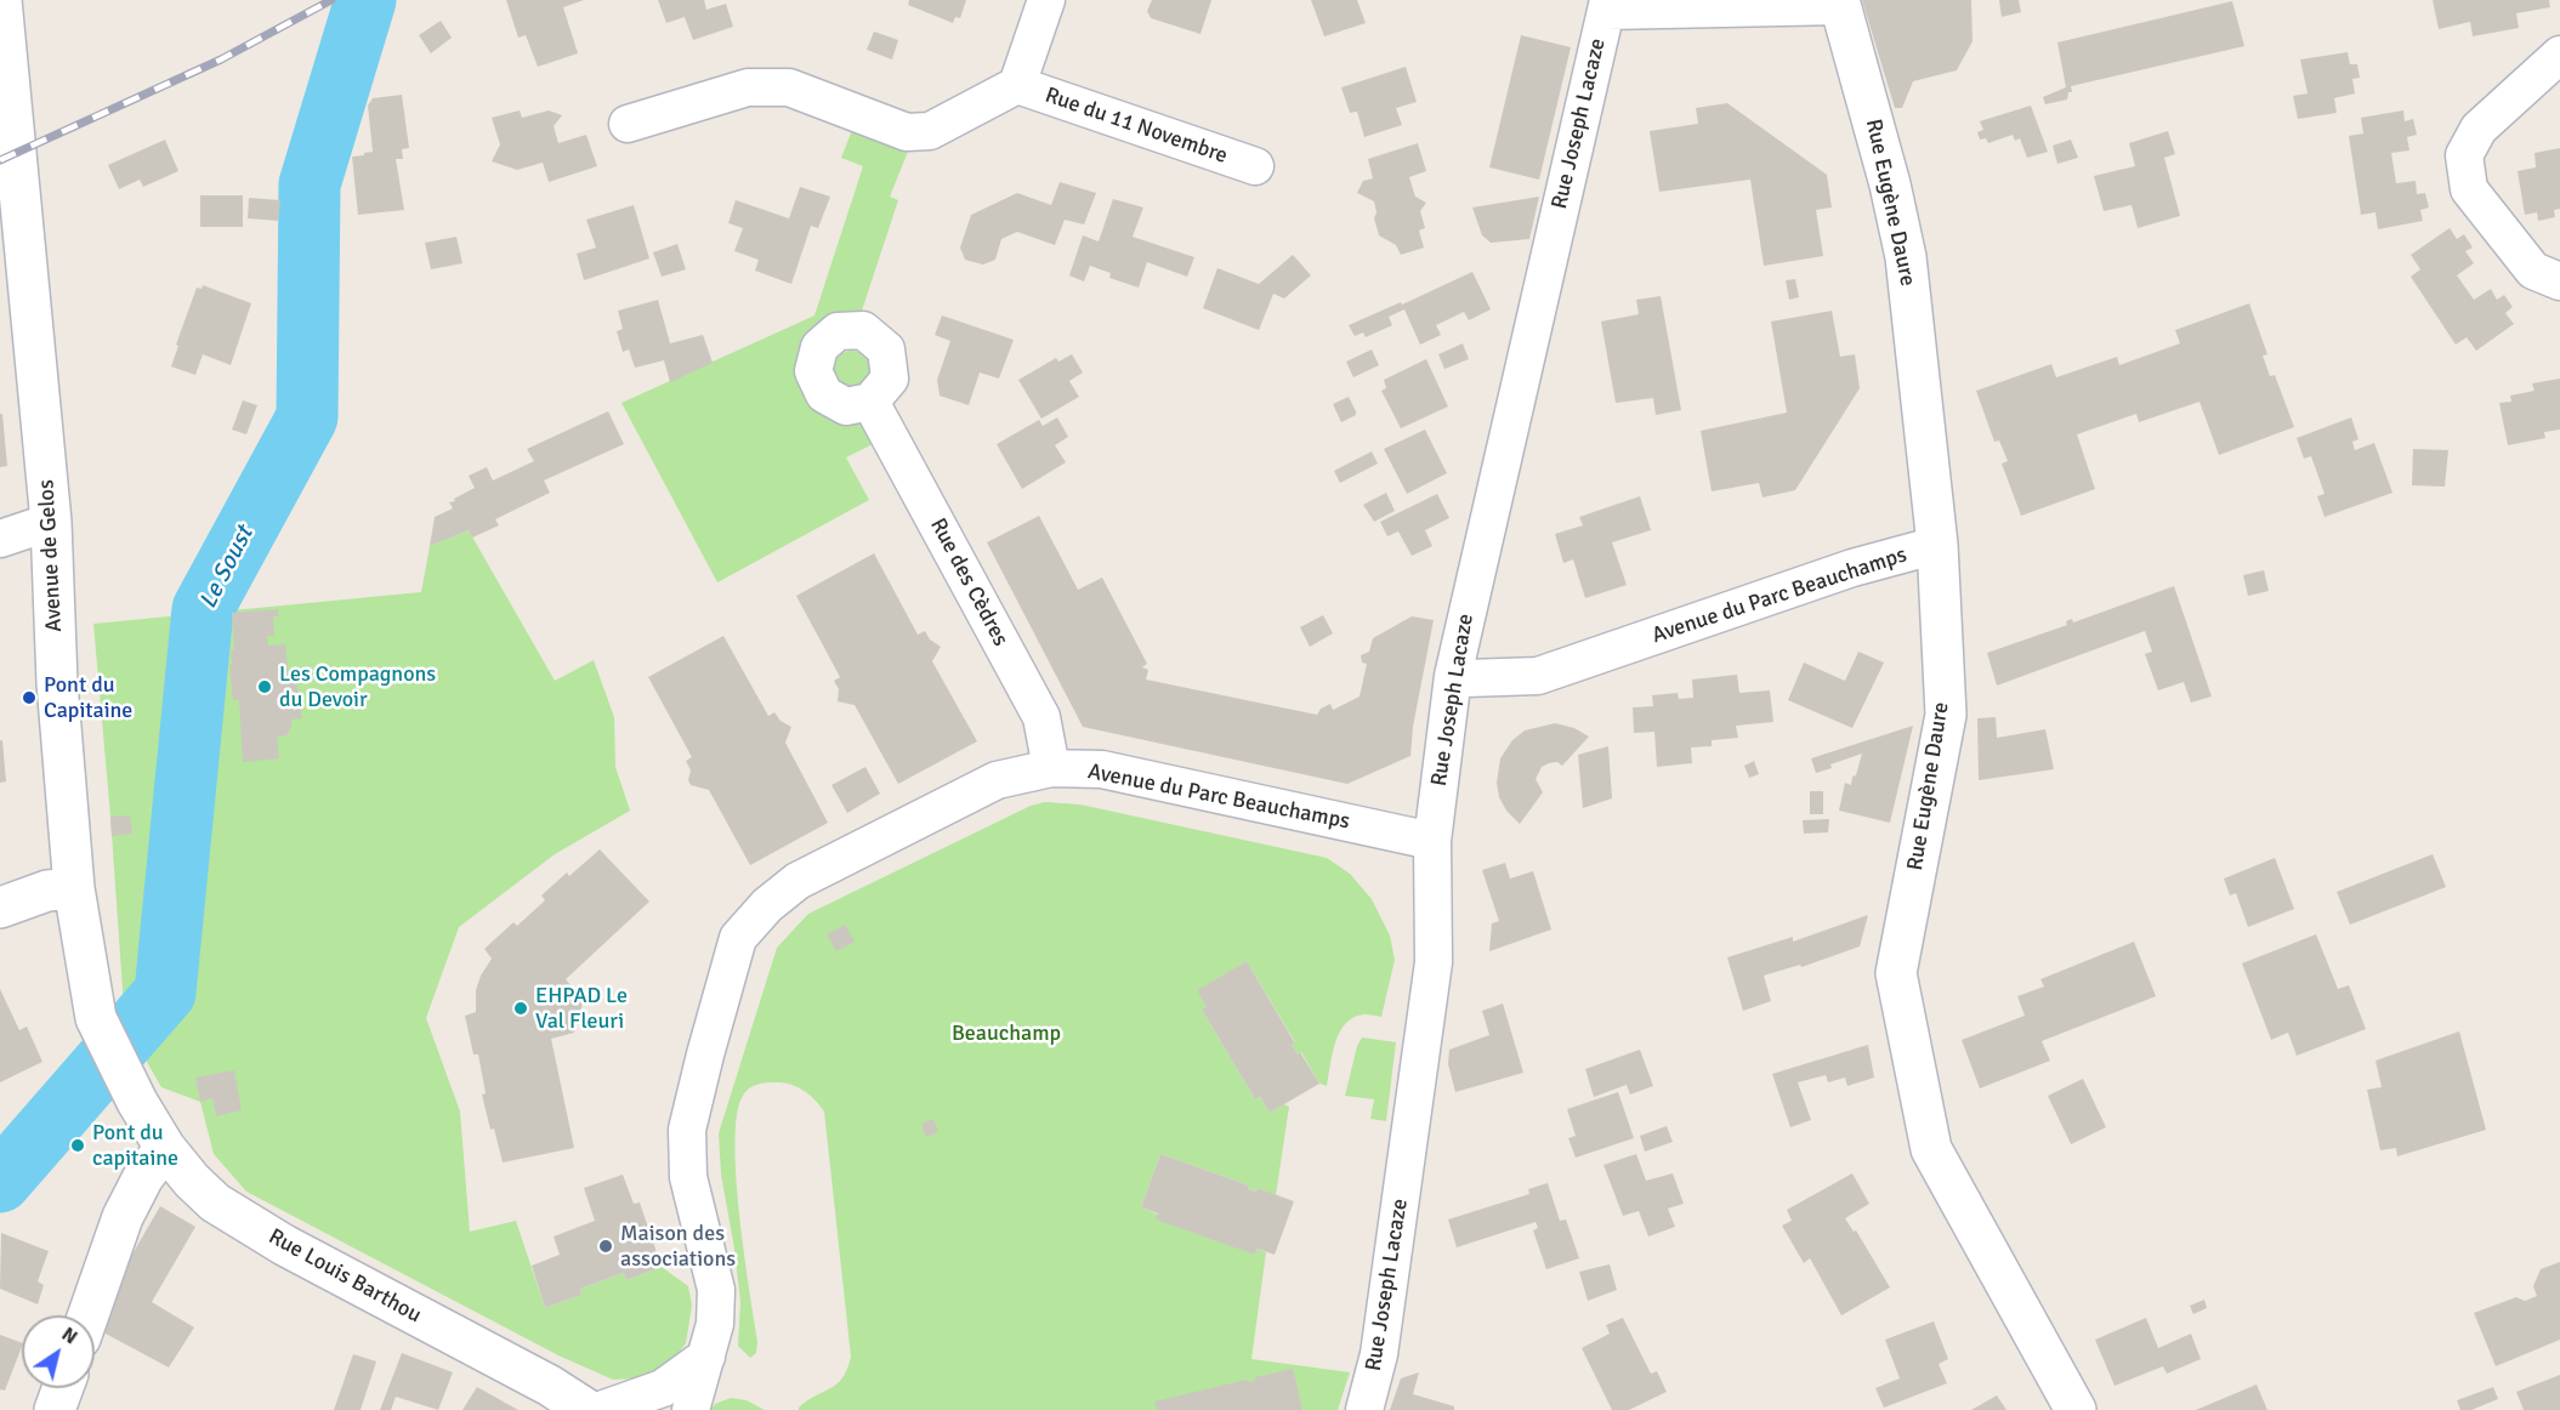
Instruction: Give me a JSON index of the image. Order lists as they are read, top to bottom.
{
  "streets": {
    "street": [
      "Rue Joseph Lacaze",
      "Rue du 11 Novembre",
      "Rue Eugène Daure",
      "Avenue de Gelos",
      "Rue des Cèdres",
      "Avenue du Parc Beauchamps",
      "Rue Louis Barthou"
    ]
  },
  "crossings": [
    ["Rue Joseph Lacaze", "Avenue du Parc Beauchamps"],
    ["Rue Eugène Daure", "Avenue du Parc Beauchamps"],
    ["Avenue de Gelos", "Rue Louis Barthou"],
    ["Rue des Cèdres", "Avenue du Parc Beauchamps"]
  ],
  "water": ["Le Soust"],
  "parks": ["Beauchamp"],
  "places": [
    "Les Compagnons du Devoir",
    "Pont du Capitaine",
    "EHPAD Le Val Fleuri",
    "Pont du capitaine",
    "Maison des associations"
  ],
  "north": "top right"
}
